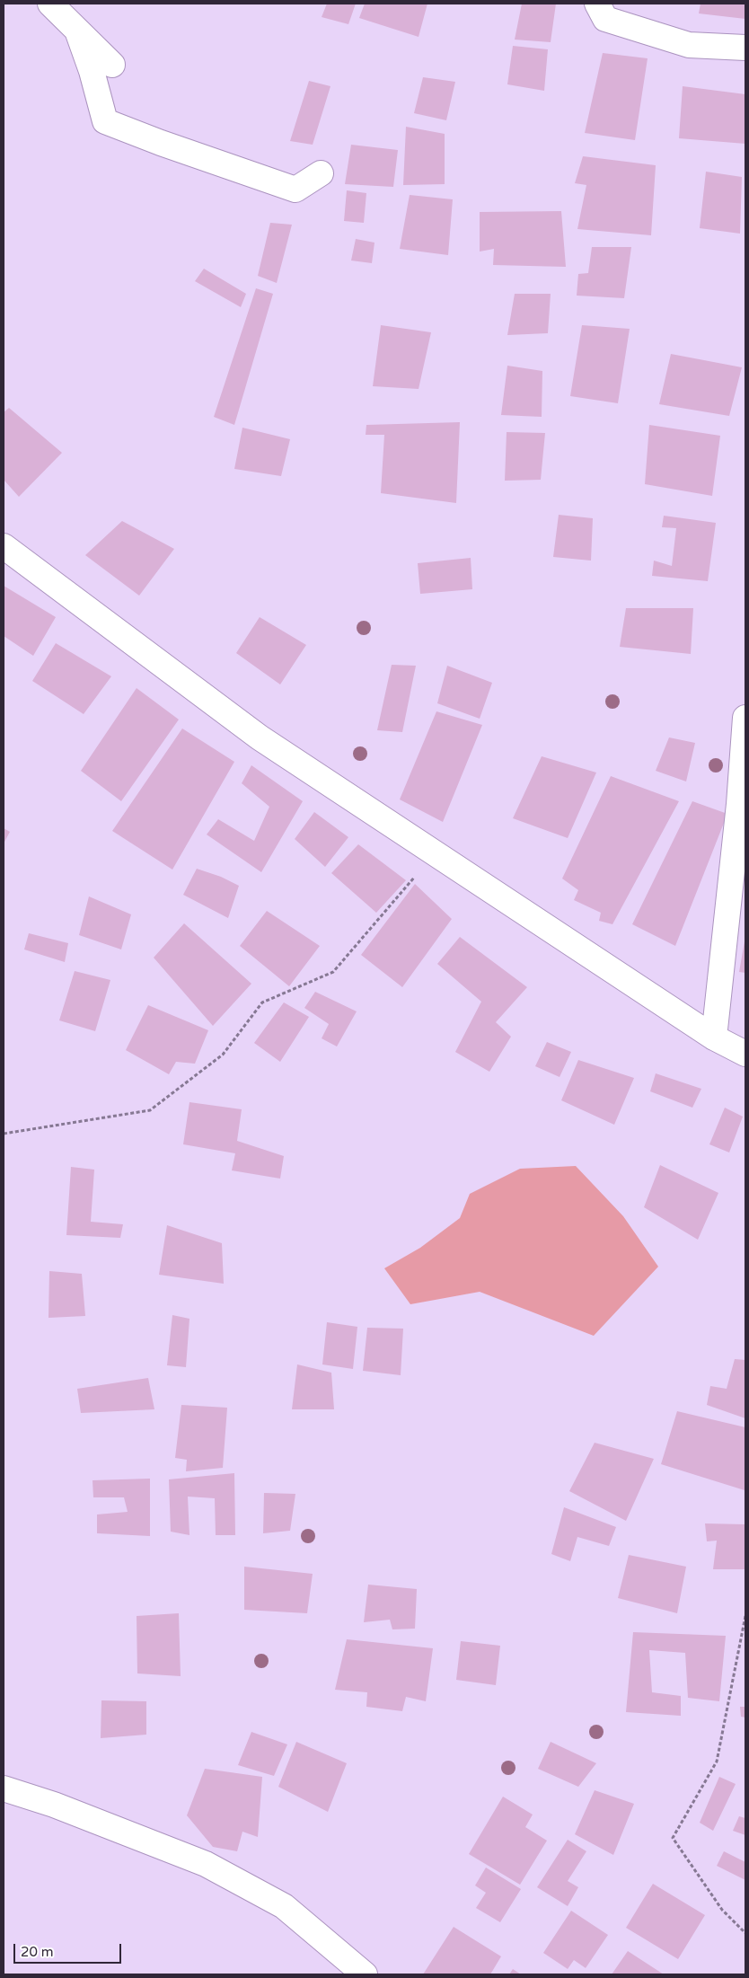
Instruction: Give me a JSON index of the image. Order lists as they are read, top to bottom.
{
  "scale_bar": "20 m"
}
